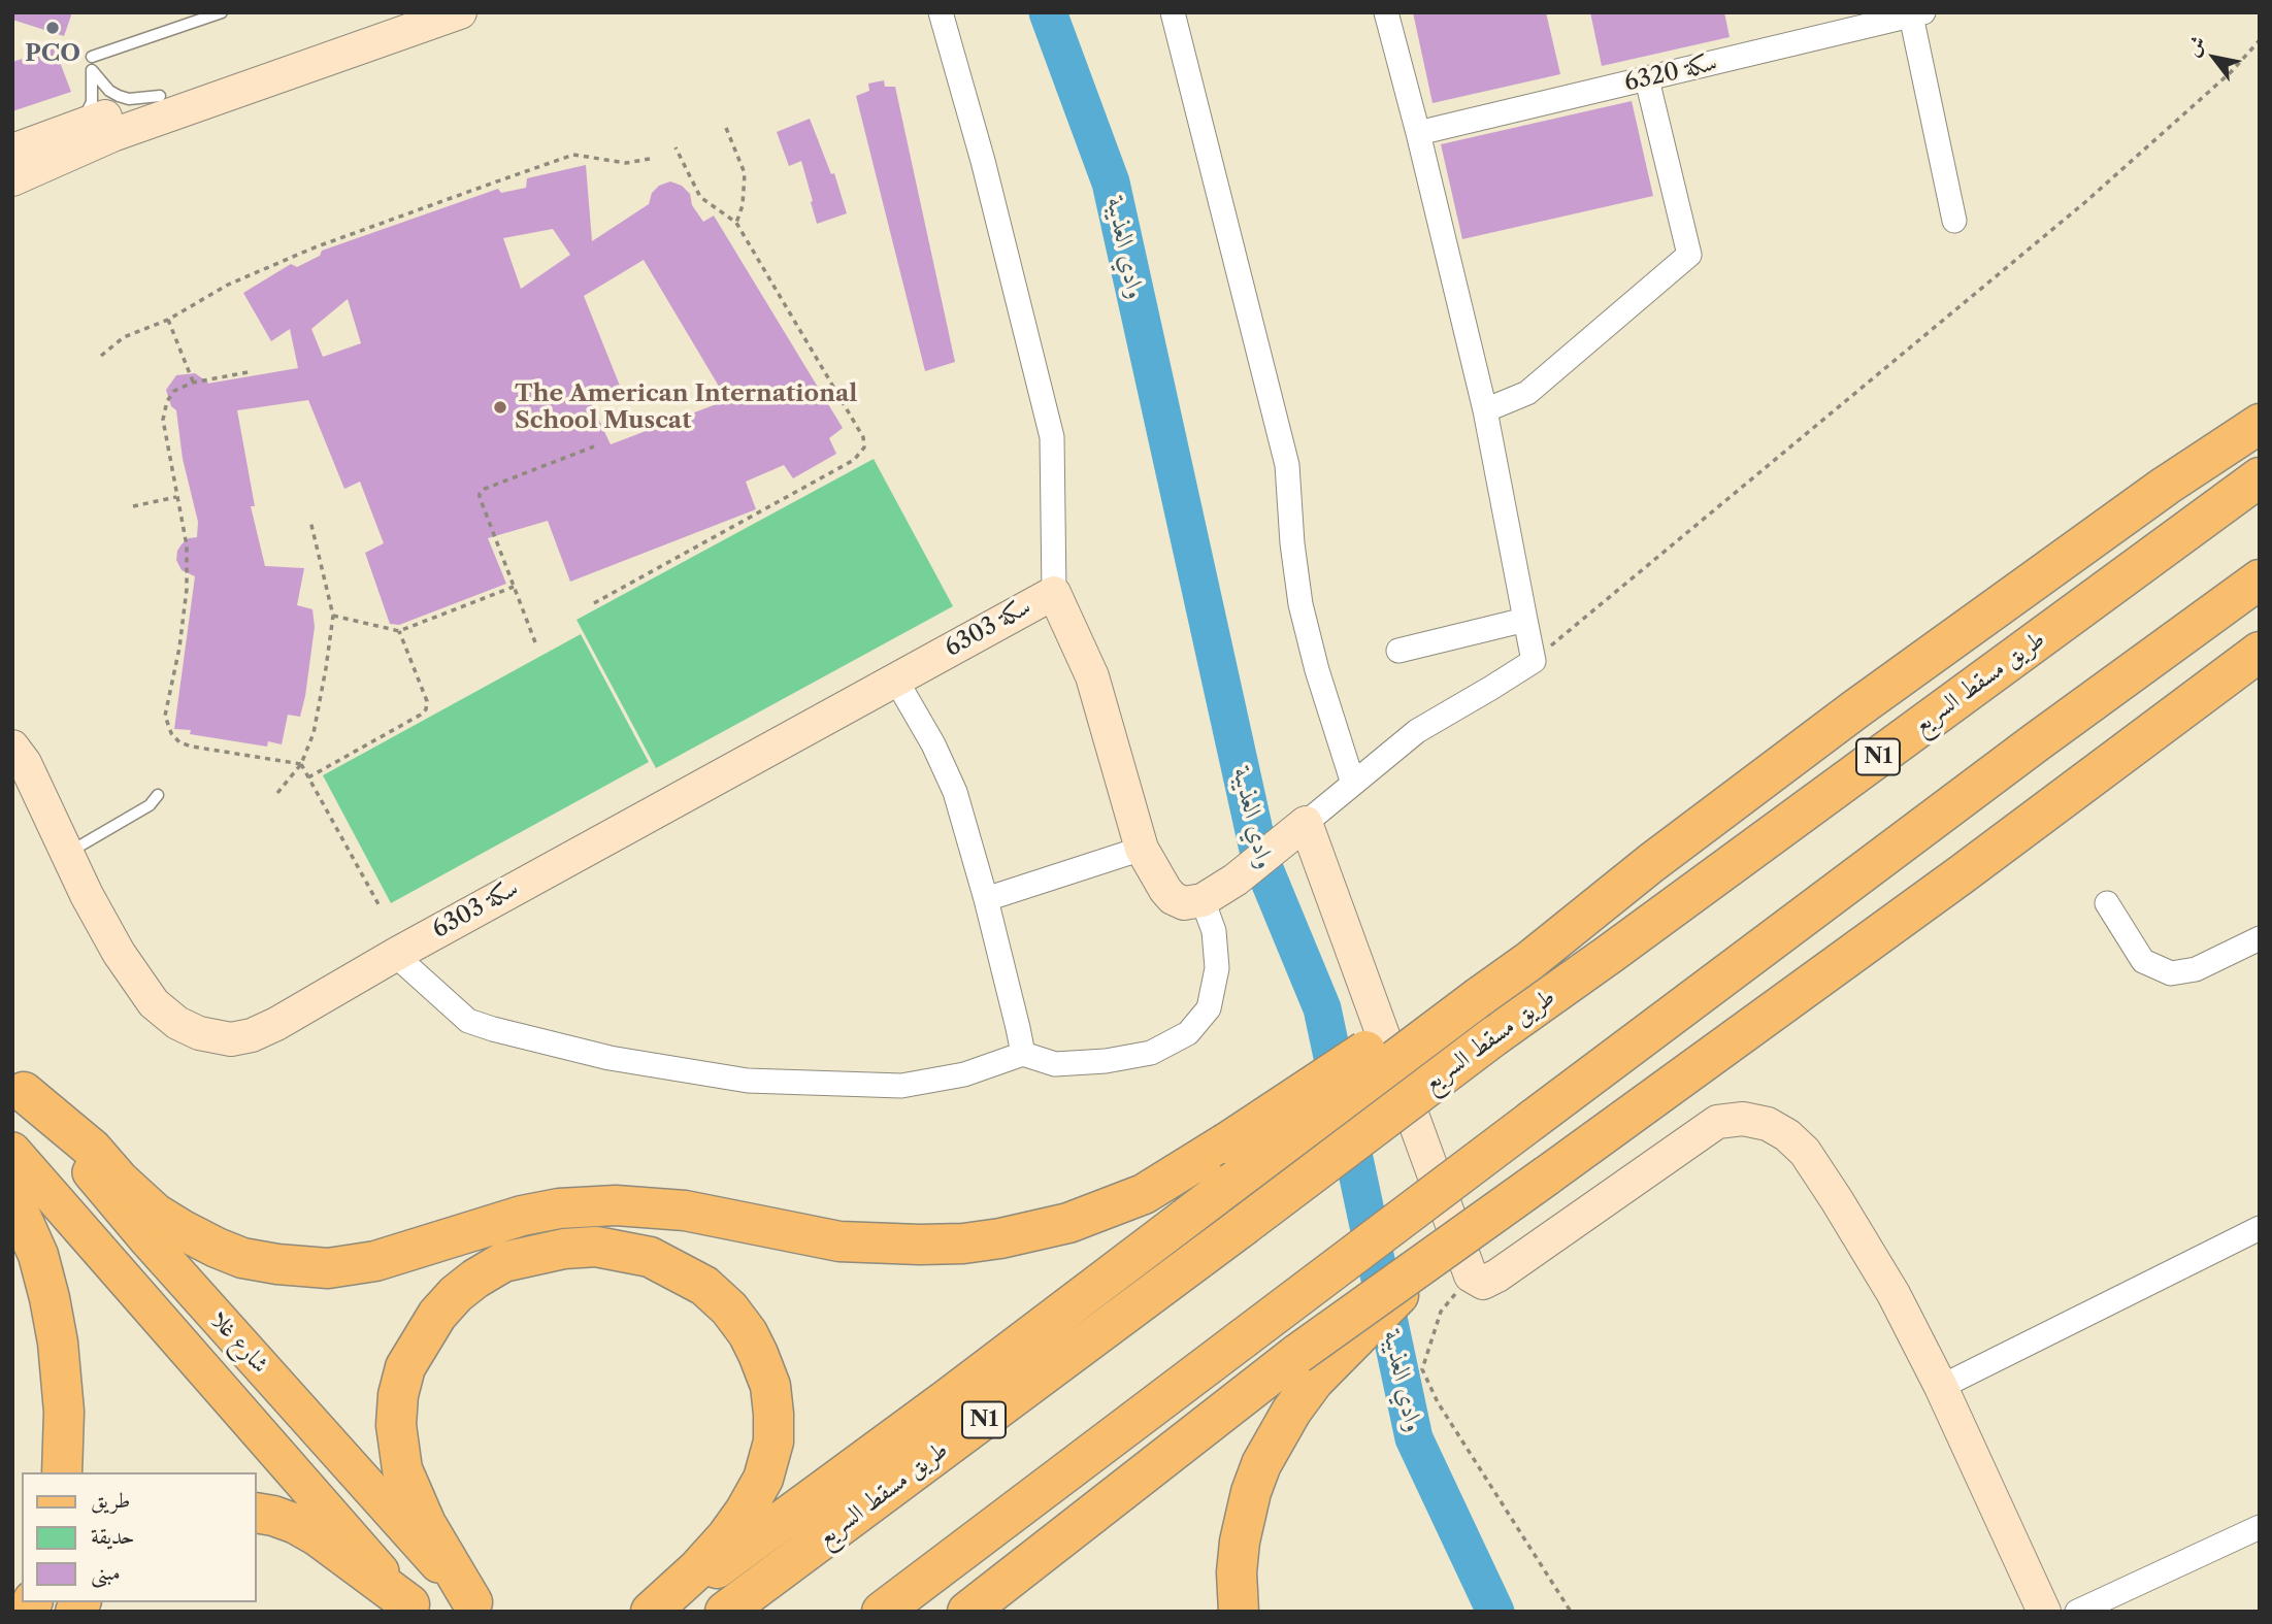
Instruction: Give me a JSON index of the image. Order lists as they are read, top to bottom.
{
  "streets": {
    "highway": ["طريق مسقط السريع", "N1"],
    "main road": ["شارع غلا"],
    "street": ["سكة 6320", "سكة 6303"]
  },
  "water": ["وادي العذيبة"],
  "places": ["PCO", "The American International School Muscat"],
  "legend": ["طريق", "حديقة", "مبنى"],
  "north": "top left"
}
